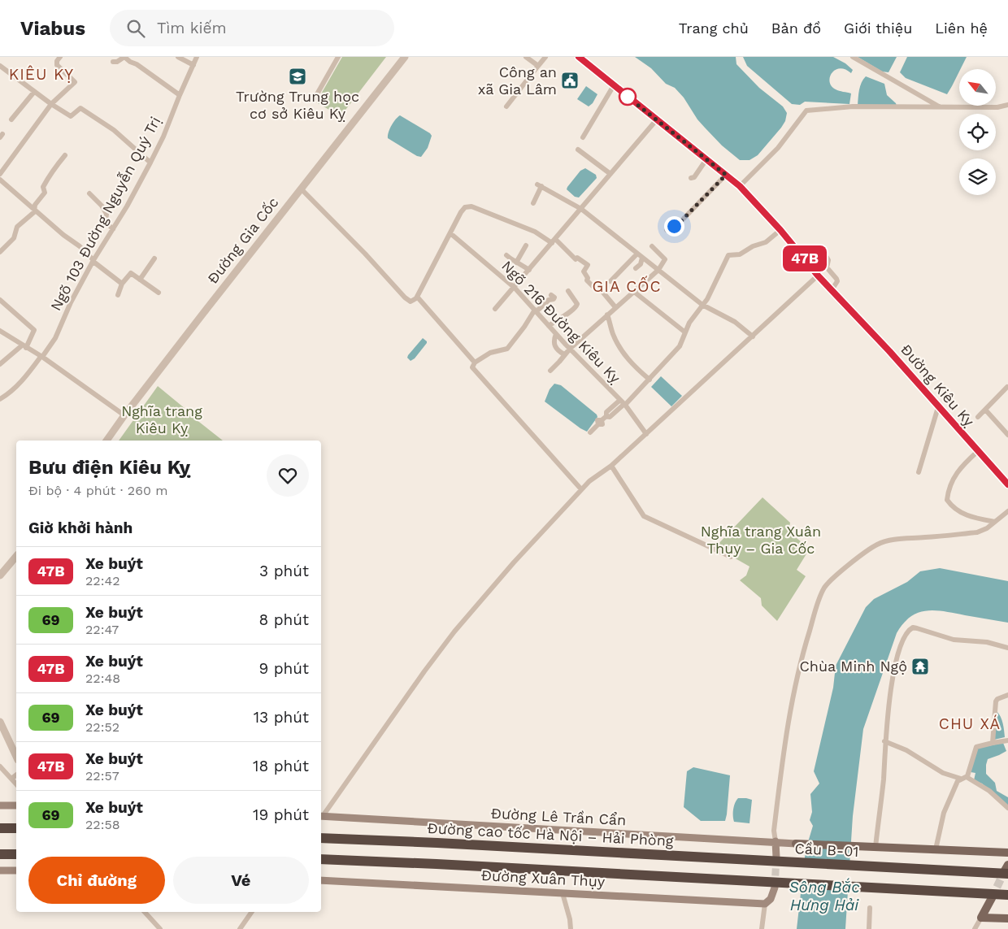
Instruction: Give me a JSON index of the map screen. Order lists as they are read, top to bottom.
{
  "streets": {
    "highway": ["Đường cao tốc Hà Nội – Hải Phòng", "Cầu B-01"],
    "main road": ["Đường Kiêu Kỵ", "Đường Lê Trần Cẩn", "Đường Xuân Thụy"],
    "street": ["Ngõ 103 Đường Nguyễn Quý Trị", "Đường Gia Cốc", "Ngõ 216 Đường Kiêu Kỵ"]
  },
  "crossings": [
    ["Đường cao tốc Hà Nội – Hải Phòng", "Cầu B-01"]
  ],
  "districts": ["KIÊU KỴ", "GIA CỐC", "CHU XÁ"],
  "water": ["Sông Bắc Hưng Hải"],
  "parks": ["Nghĩa trang Kiêu Kỵ", "Nghĩa trang Xuân Thụy – Gia Cốc"],
  "places": {
    "school or university": ["Trường Trung học cơ sở Kiêu Kỵ"],
    "public building": ["Công an xã Gia Lâm"],
    "temple": ["Chùa Minh Ngộ"]
  },
  "lines": ["bus line 47B"],
  "north": "top left",
  "page": {
    "header": "Viabus",
    "search": "Tìm kiếm",
    "nav": [
      "Trang chủ",
      "Bản đồ",
      "Giới thiệu",
      "Liên hệ"
    ],
    "on_map": "47B",
    "heading": [
      ["Bưu điện Kiêu Kỵ", "Đi bộ · 4 phút · 260 m"],
      "Giờ khởi hành"
    ],
    "list": [
      {
        "mark": "47B",
        "name": "Xe buýt",
        "note": "22:42",
        "value": "3 phút"
      },
      {
        "mark": "69",
        "name": "Xe buýt",
        "note": "22:47",
        "value": "8 phút"
      },
      {
        "mark": "47B",
        "name": "Xe buýt",
        "note": "22:48",
        "value": "9 phút"
      },
      {
        "mark": "69",
        "name": "Xe buýt",
        "note": "22:52",
        "value": "13 phút"
      },
      {
        "mark": "47B",
        "name": "Xe buýt",
        "note": "22:57",
        "value": "18 phút"
      },
      {
        "mark": "69",
        "name": "Xe buýt",
        "note": "22:58",
        "value": "19 phút"
      }
    ],
    "buttons": ["Chỉ đường", "Vé"]
  }
}
